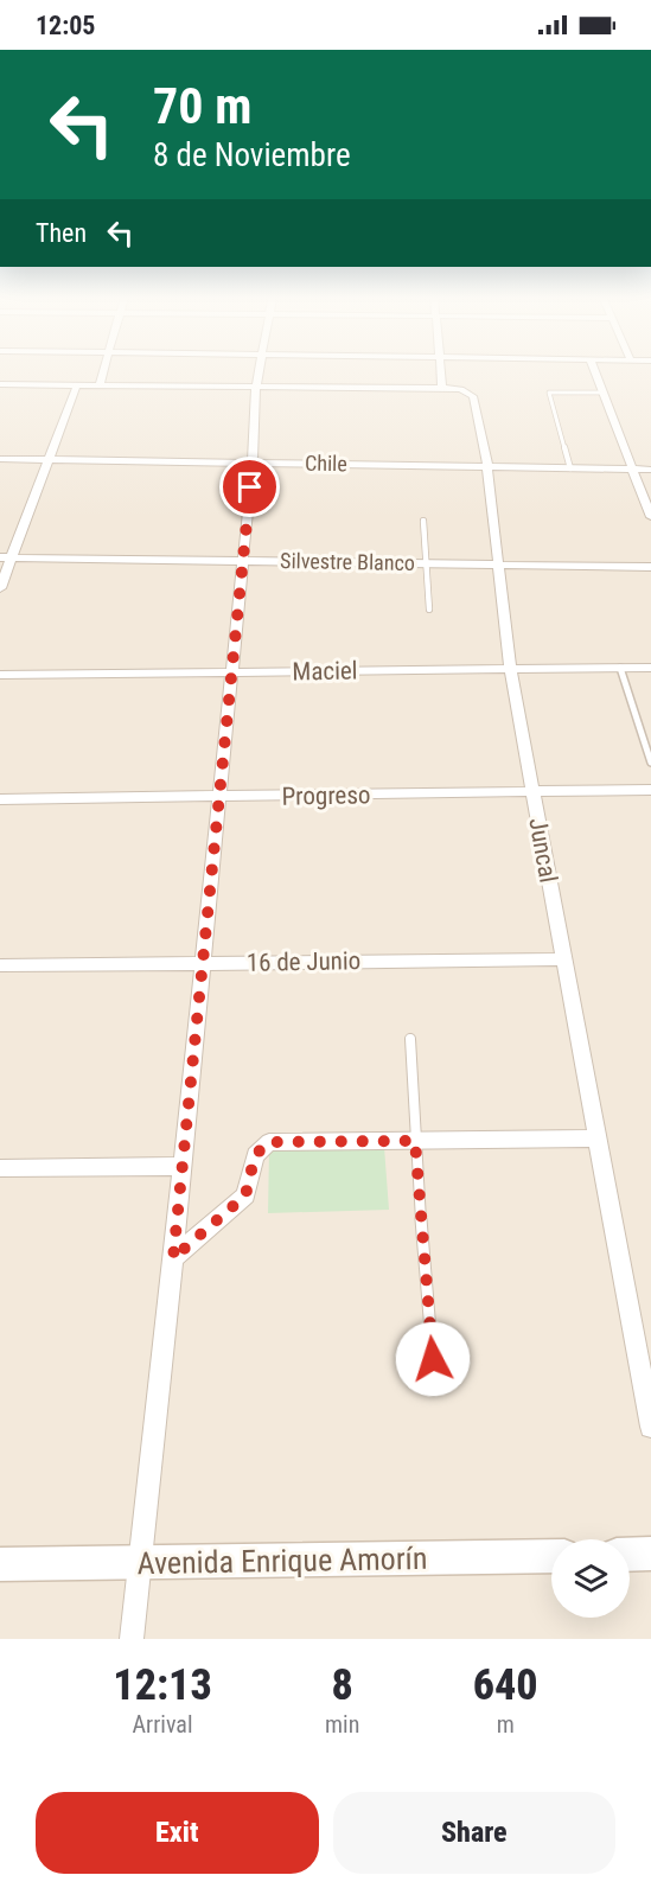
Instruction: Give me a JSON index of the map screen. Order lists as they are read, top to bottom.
{
  "streets": {
    "street": [
      "Chile",
      "Silvestre Blanco",
      "Maciel",
      "Progreso",
      "Juncal",
      "16 de Junio",
      "Avenida Enrique Amorín"
    ]
  },
  "crossings": [
    ["Chile", "Juncal"],
    ["Silvestre Blanco", "Juncal"],
    ["Maciel", "Juncal"],
    ["Progreso", "Juncal"],
    ["Juncal", "16 de Junio"]
  ],
  "page": {
    "status": "12:05",
    "turn": ["70 m", "8 de Noviembre"],
    "then": "Then",
    "eta": [
      "12:13",
      "Arrival",
      "8",
      "min",
      "640",
      "m"
    ],
    "buttons": ["Exit", "Share"]
  }
}
